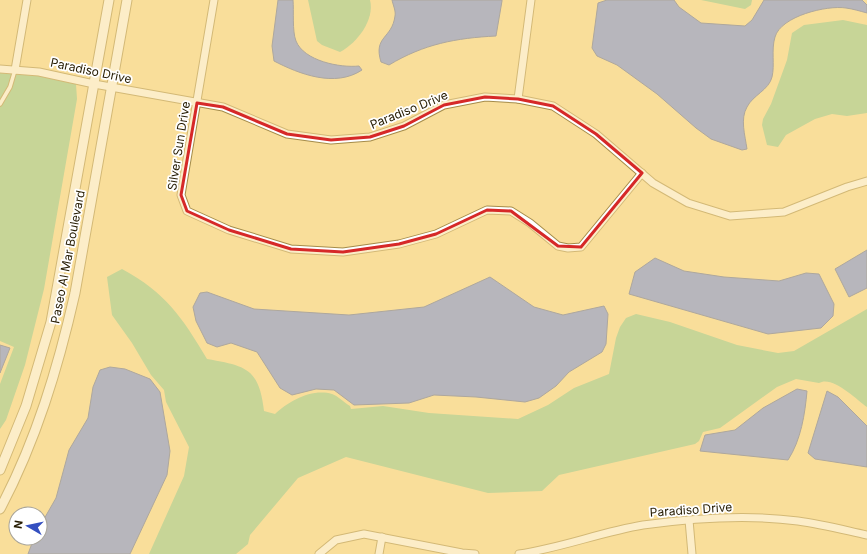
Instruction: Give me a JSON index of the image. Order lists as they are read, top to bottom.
{
  "streets": {
    "main road": ["Paseo Al Mar Boulevard"],
    "street": ["Paradiso Drive", "Silver Sun Drive"]
  },
  "crossings": [
    ["Paradiso Drive", "Silver Sun Drive"],
    ["Paradiso Drive", "Paseo Al Mar Boulevard"]
  ],
  "north": "left"
}
